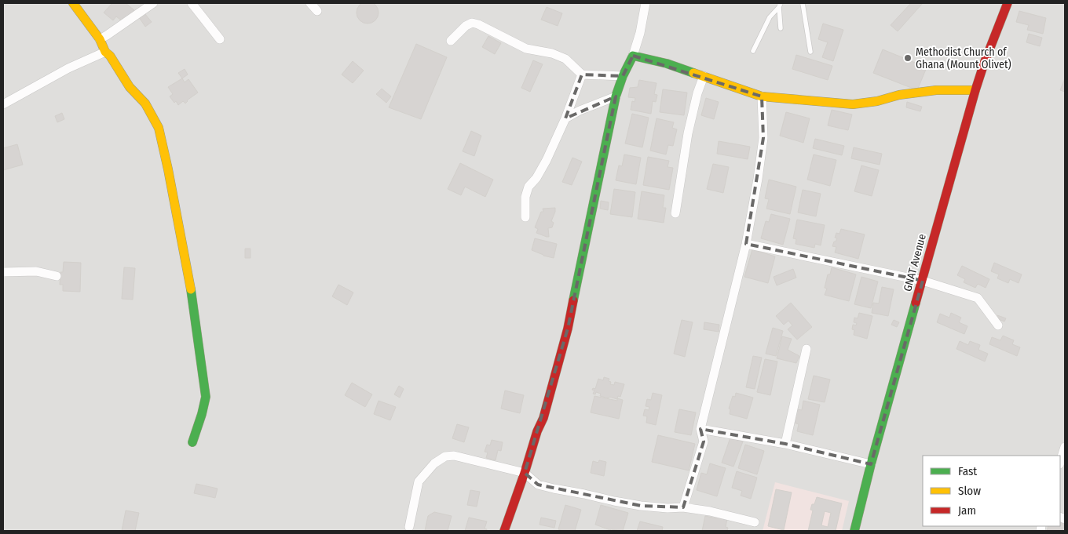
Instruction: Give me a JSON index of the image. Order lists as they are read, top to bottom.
{
  "streets": {
    "street": ["GNAT Avenue"]
  },
  "places": ["Methodist Church of Ghana (Mount Olivet)"],
  "legend": ["Fast", "Slow", "Jam"]
}
